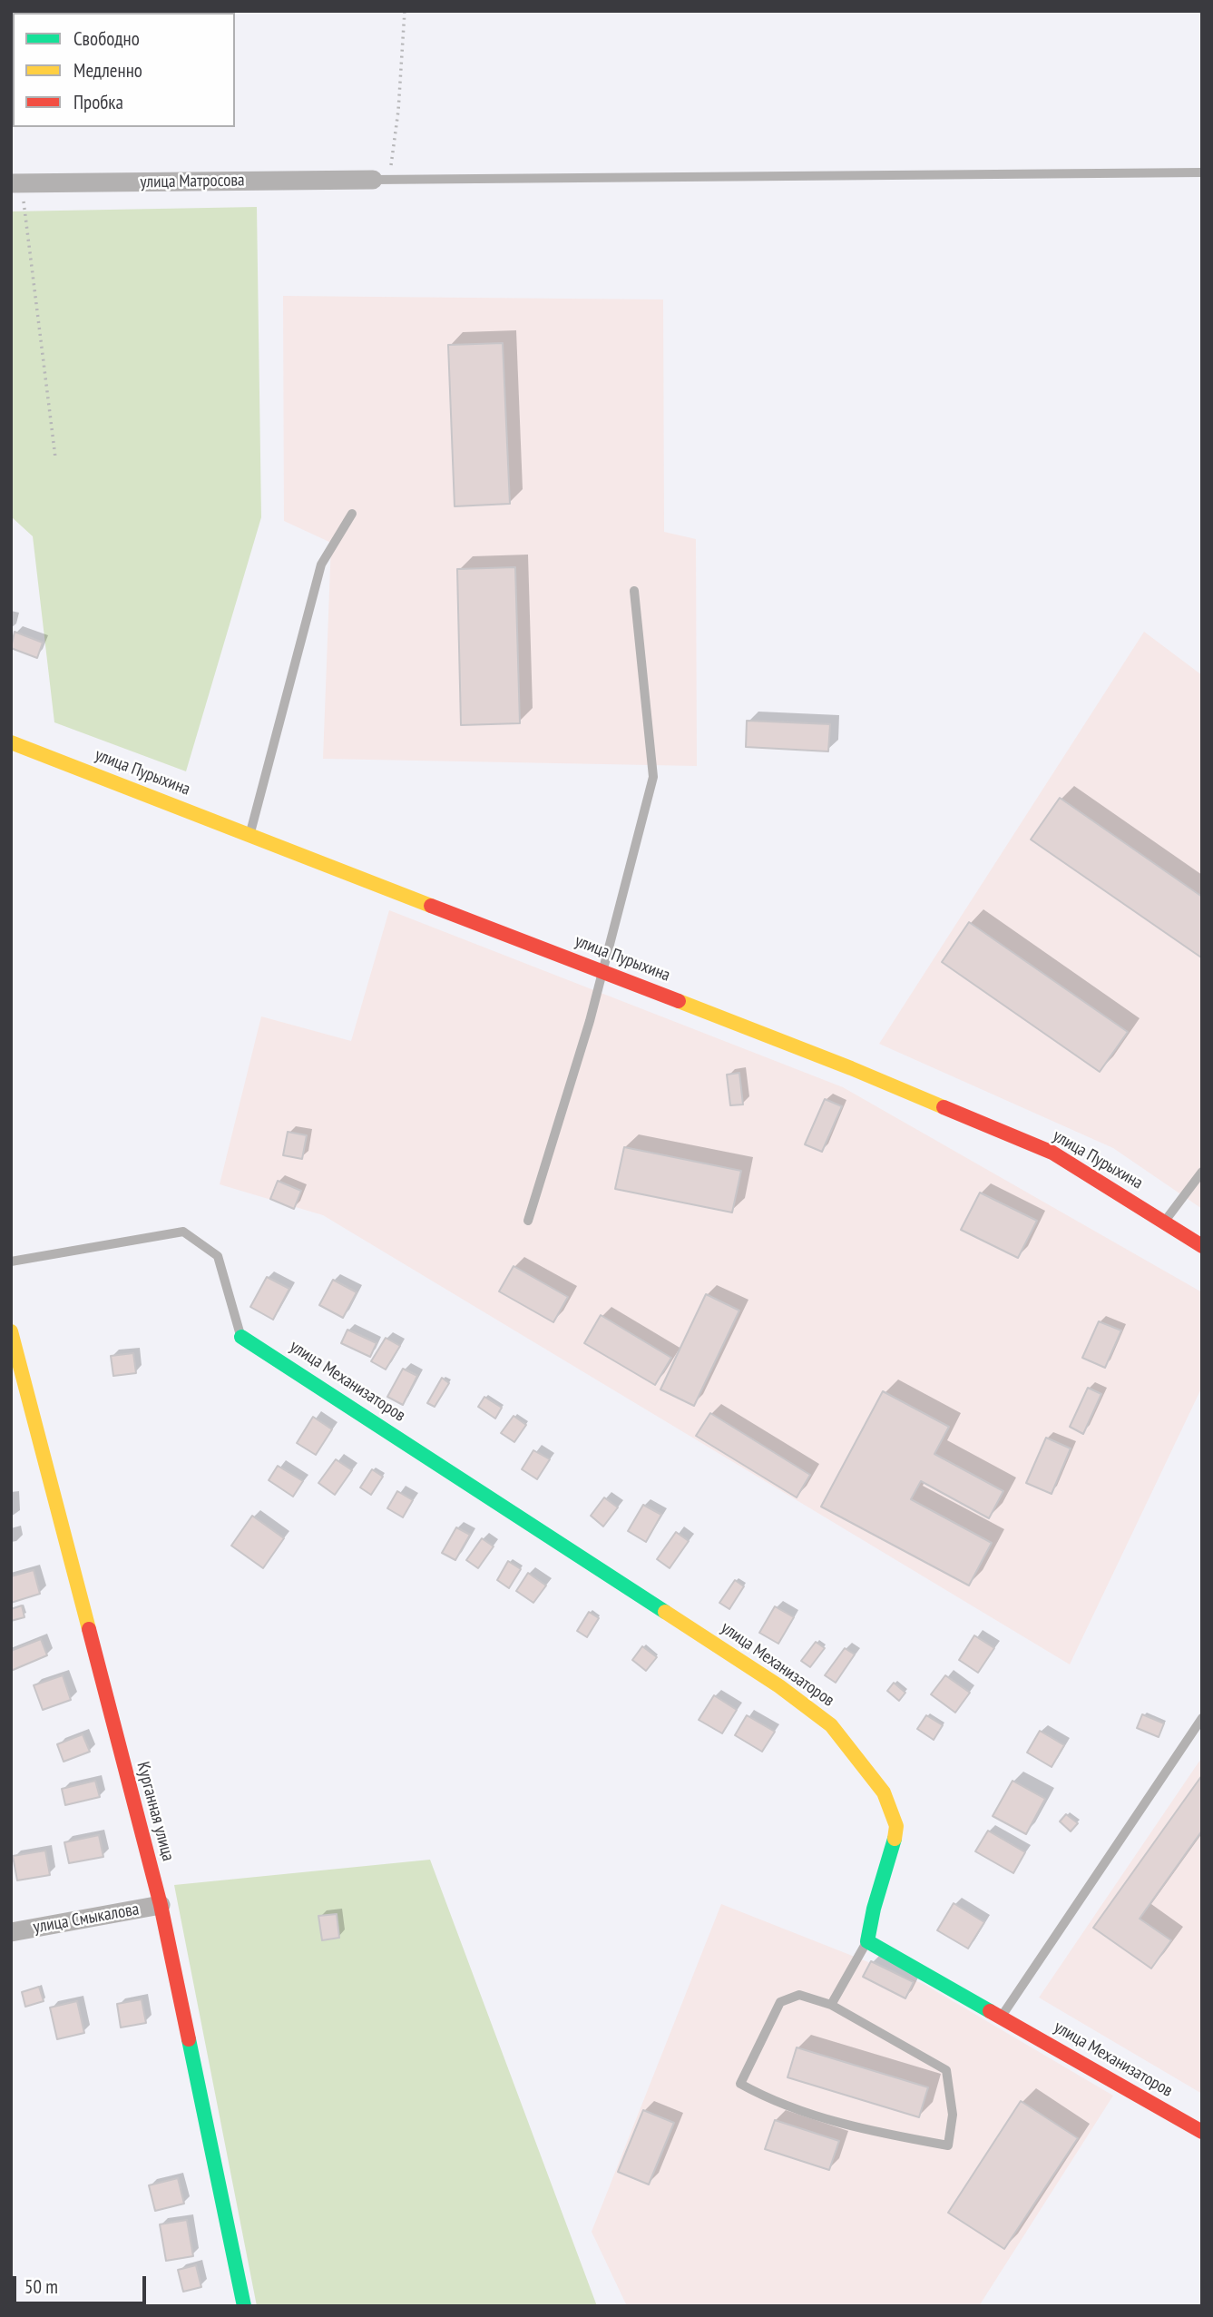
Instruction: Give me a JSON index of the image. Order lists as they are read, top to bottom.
{
  "streets": {
    "street": [
      "улица Матросова",
      "улица Пурыхина",
      "улица Механизаторов",
      "Курганная улица",
      "улица Смыкалова"
    ]
  },
  "crossings": [
    ["Курганная улица", "улица Смыкалова"]
  ],
  "legend": ["Свободно", "Медленно", "Пробка"],
  "scale_bar": "50 m"
}
